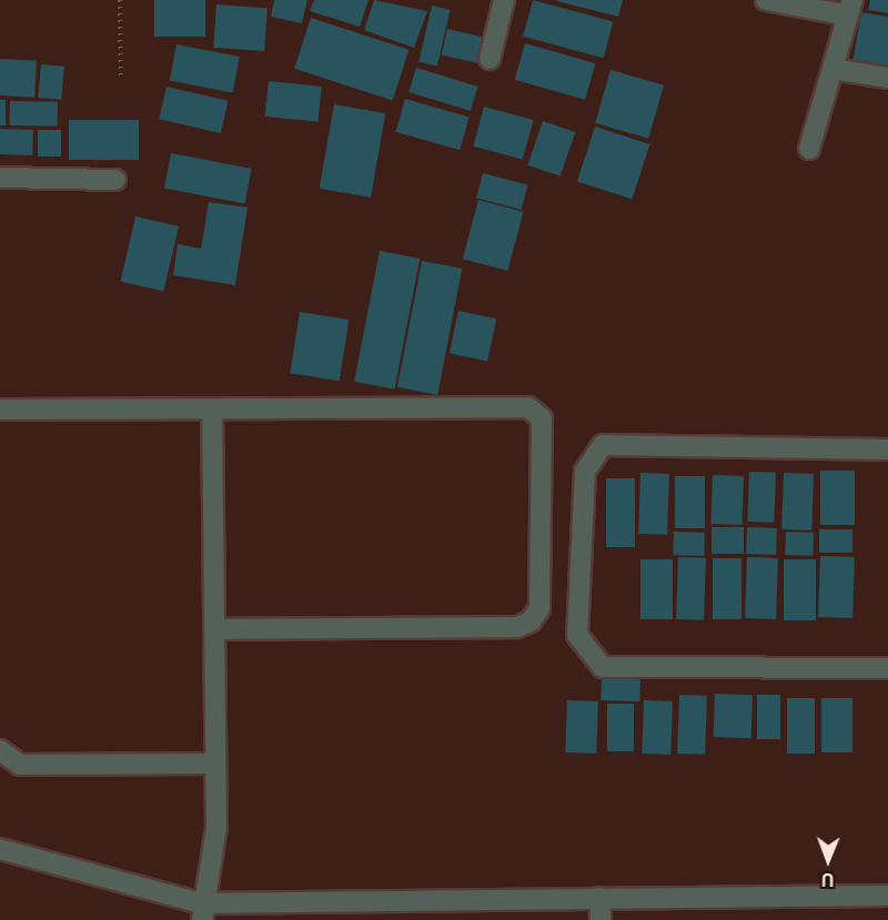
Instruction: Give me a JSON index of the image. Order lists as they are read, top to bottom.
{
  "north": "bottom"
}
